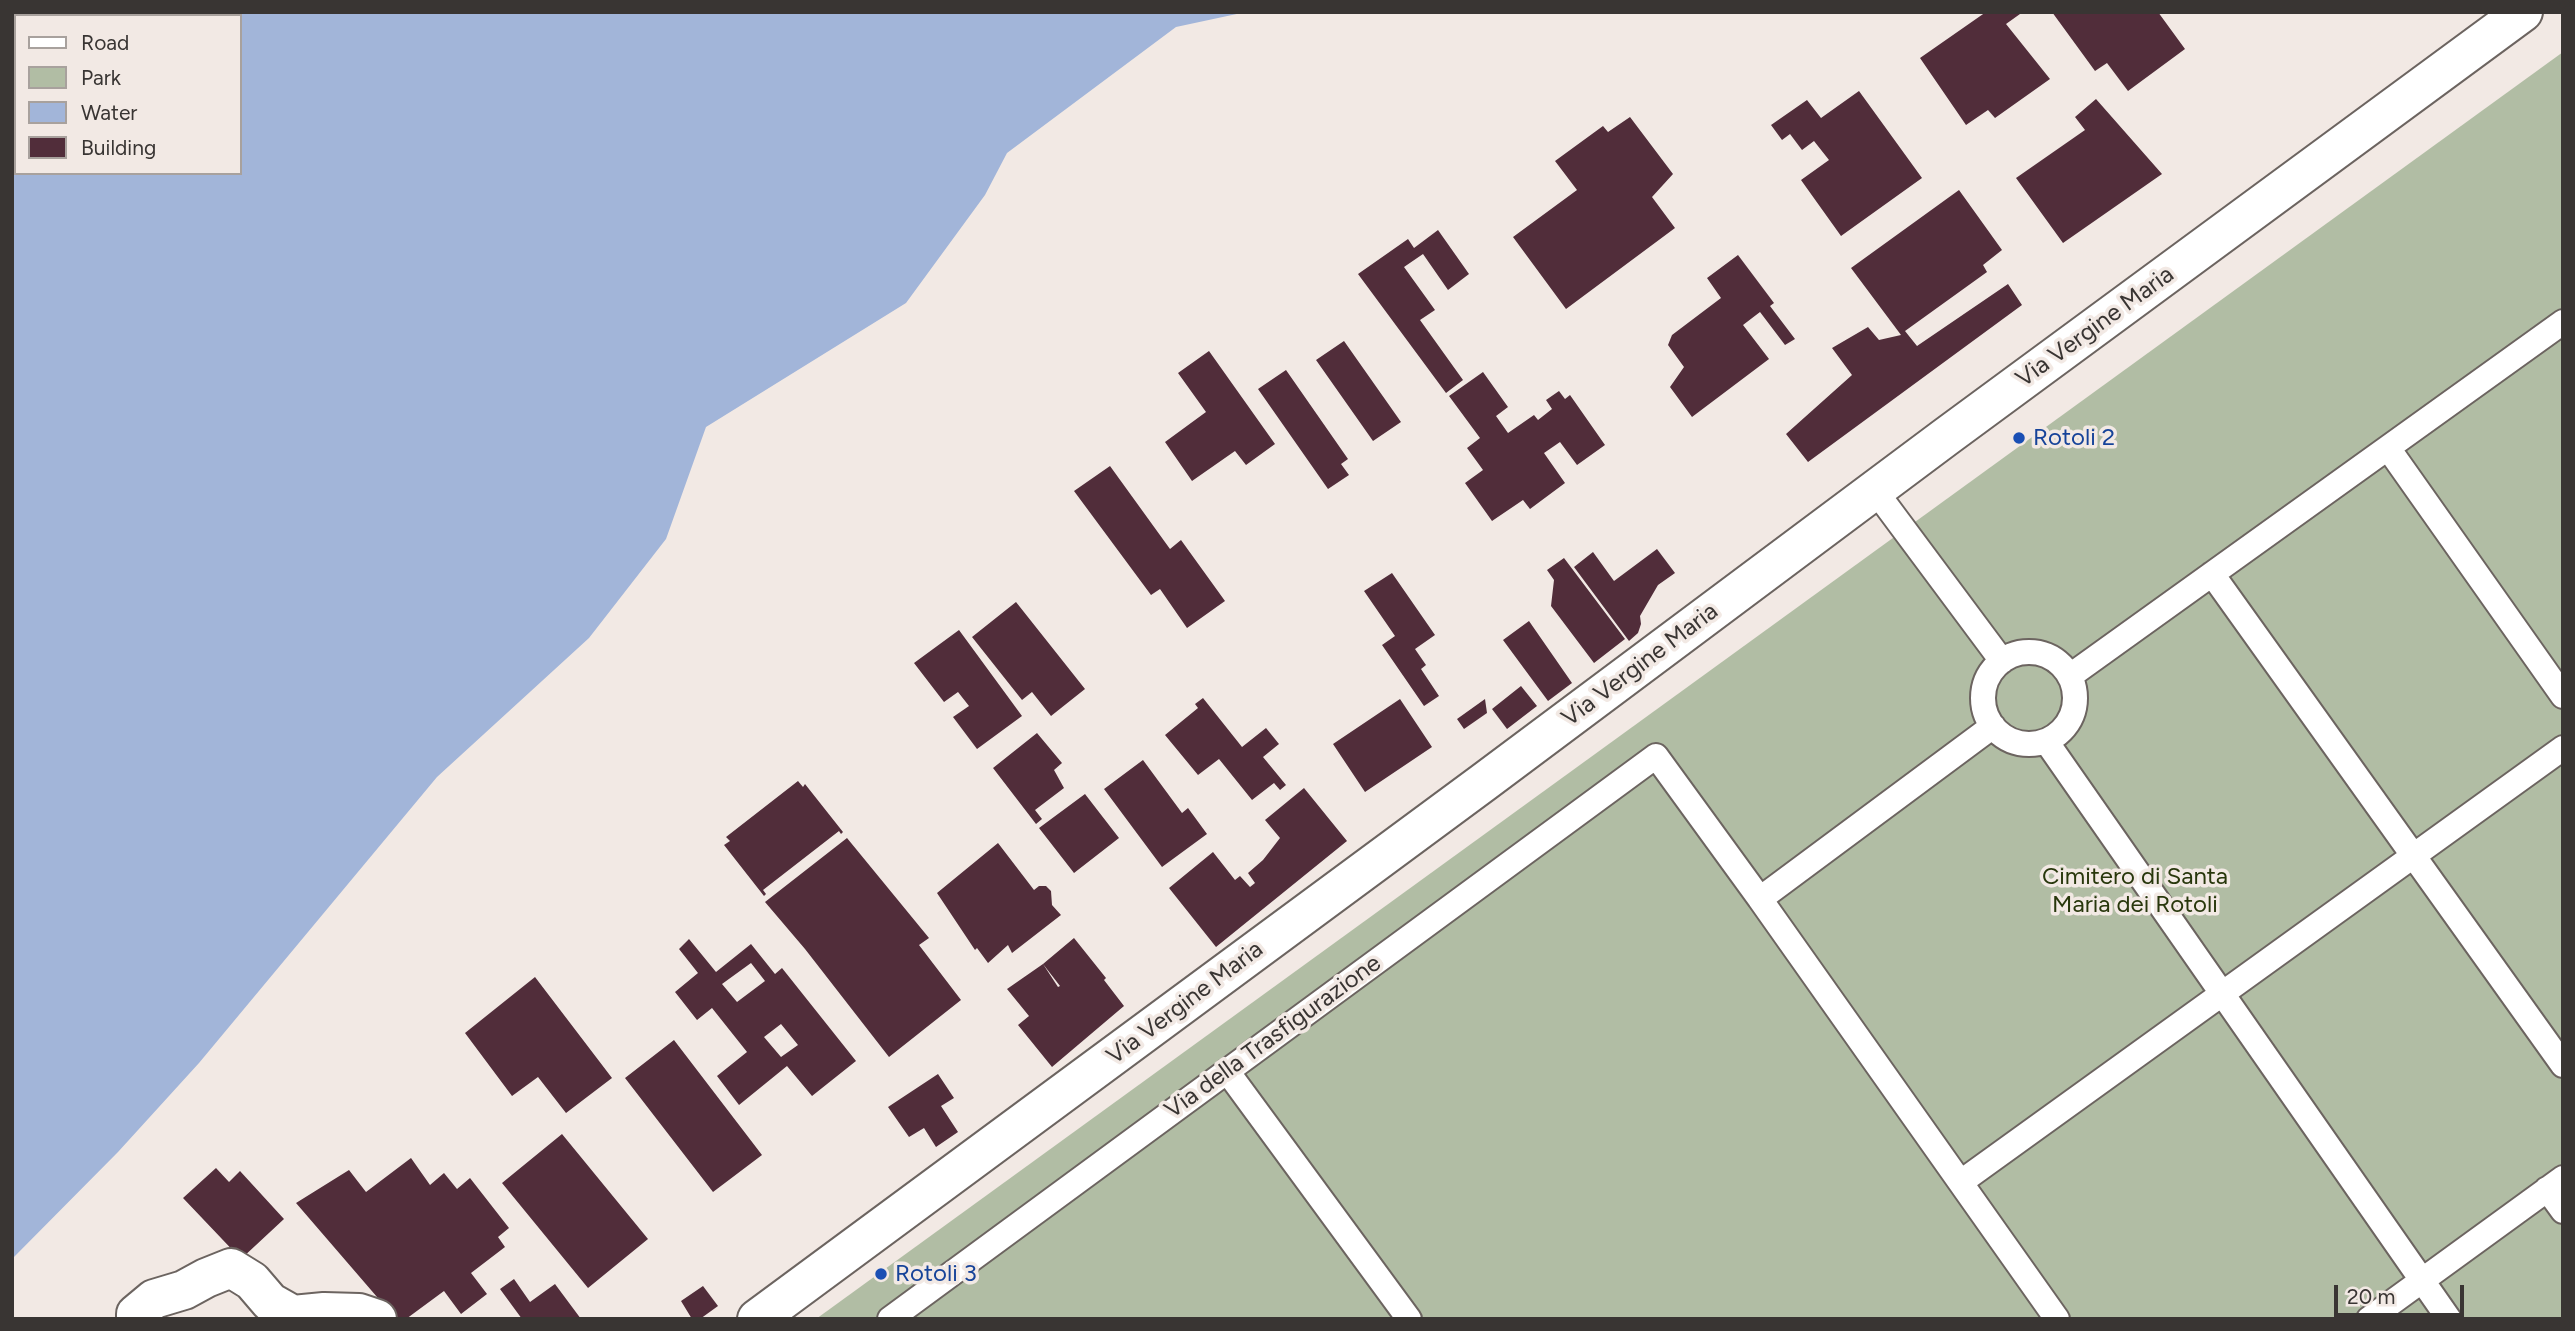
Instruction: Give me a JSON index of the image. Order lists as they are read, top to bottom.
{
  "streets": {
    "main road": ["Via Vergine Maria"],
    "lane": ["Via della Trasfigurazione"]
  },
  "parks": ["Cimitero di Santa Maria dei Rotoli"],
  "places": ["Rotoli 2", "Rotoli 3"],
  "legend": [
    "Road",
    "Park",
    "Water",
    "Building"
  ],
  "scale_bar": "20 m"
}
